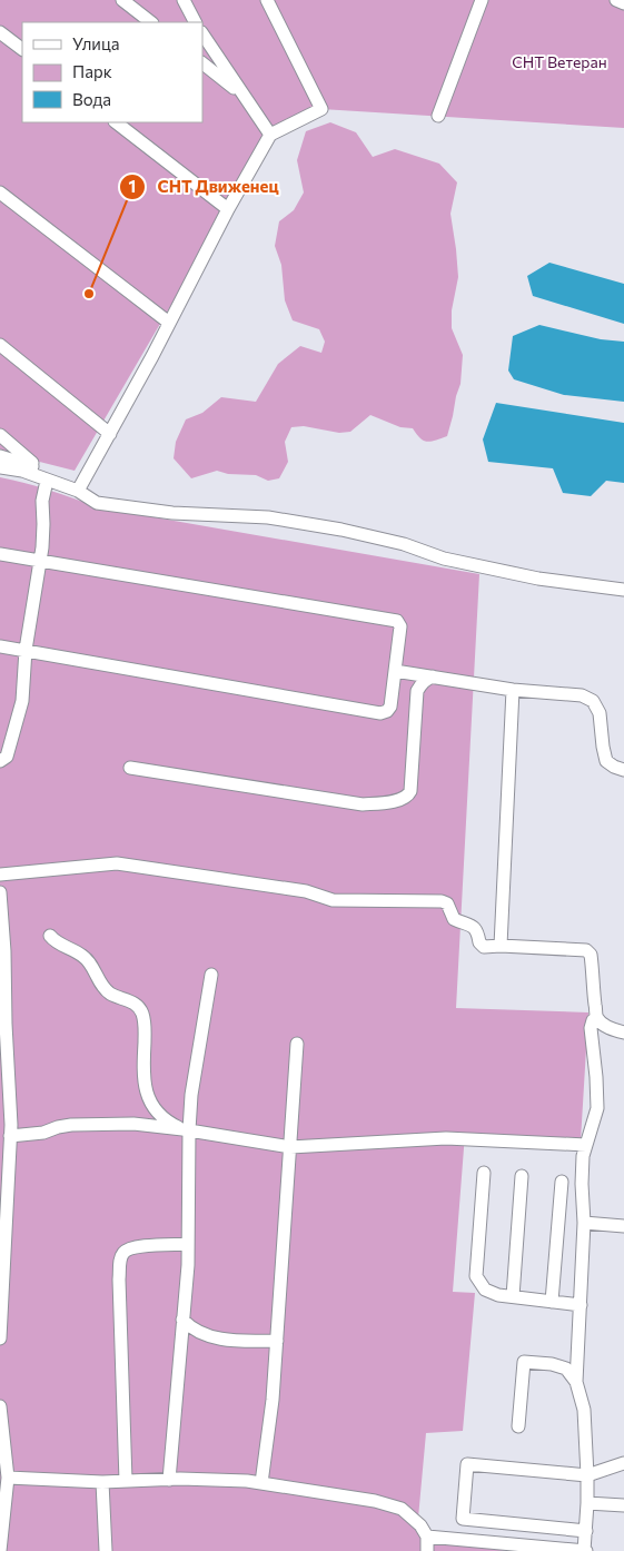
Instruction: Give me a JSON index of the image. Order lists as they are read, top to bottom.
{
  "parks": ["СНТ Ветеран"],
  "places": ["СНТ Движенец"],
  "legend": ["Улица", "Парк", "Вода"]
}
